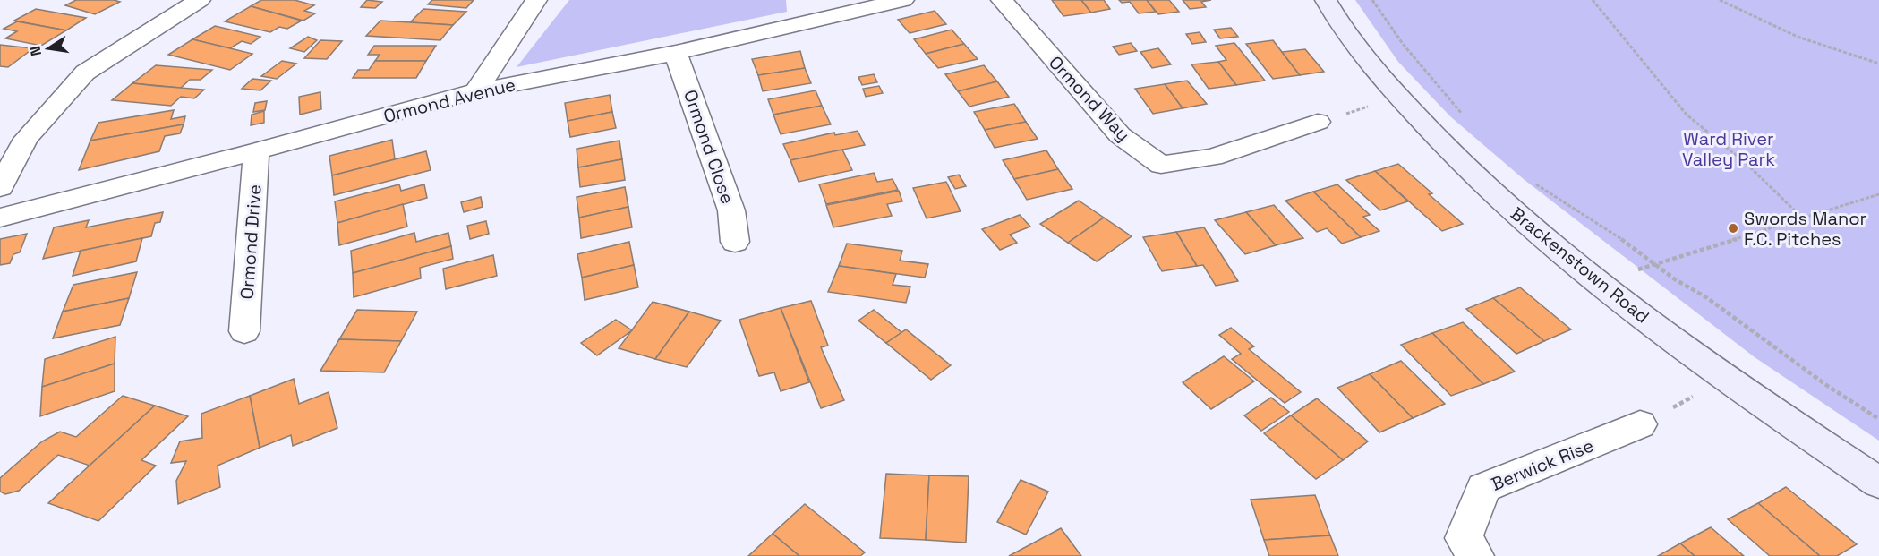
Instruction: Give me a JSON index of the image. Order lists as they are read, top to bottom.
{
  "streets": {
    "street": [
      "Ormond Way",
      "Ormond Avenue",
      "Ormond Close",
      "Ormond Drive",
      "Brackenstown Road",
      "Berwick Rise"
    ]
  },
  "crossings": [
    ["Ormond Avenue", "Ormond Close"],
    ["Ormond Avenue", "Ormond Drive"]
  ],
  "parks": ["Ward River Valley Park"],
  "places": ["Swords Manor F.C. Pitches"],
  "north": "left"
}
